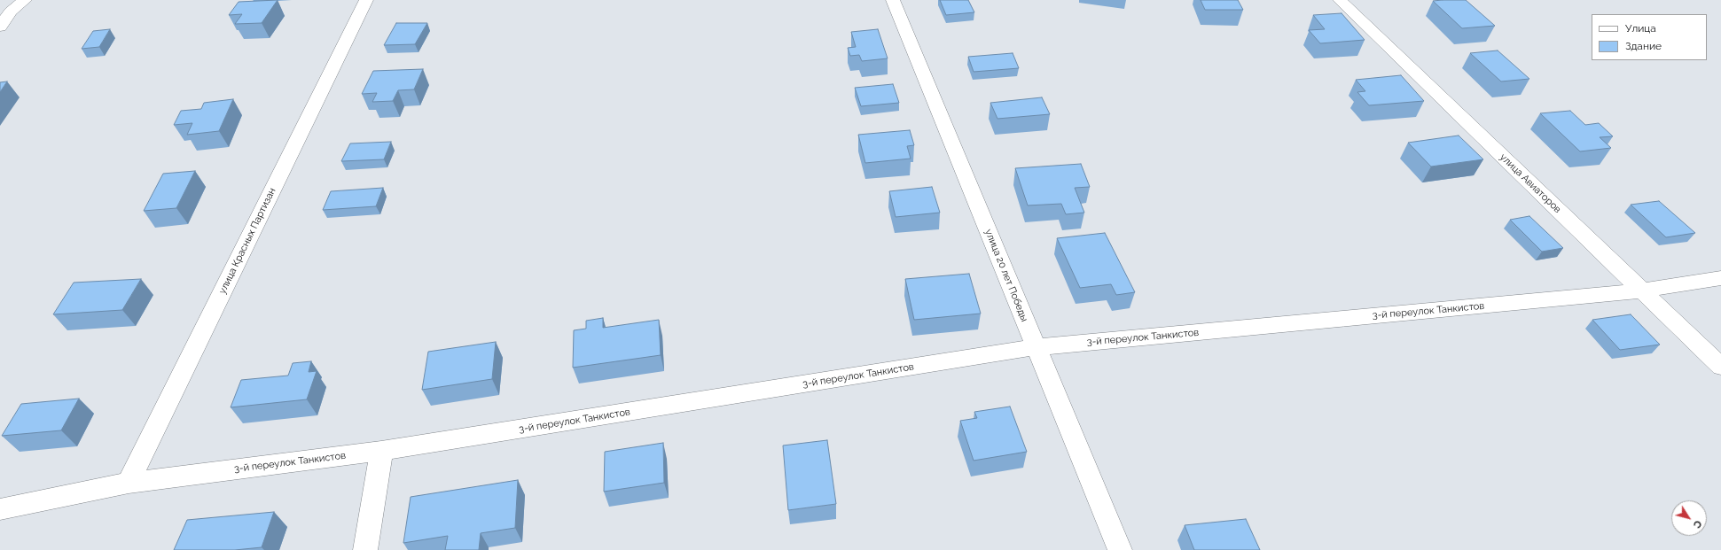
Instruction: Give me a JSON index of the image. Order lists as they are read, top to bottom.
{
  "streets": {
    "street": [
      "улица Авиаторов",
      "улица Красных Партизан",
      "улица 20 лет Победы",
      "3-й переулок Танкистов"
    ]
  },
  "crossings": [
    ["улица Авиаторов", "3-й переулок Танкистов"],
    ["улица Красных Партизан", "3-й переулок Танкистов"],
    ["улица 20 лет Победы", "3-й переулок Танкистов"]
  ],
  "legend": ["Улица", "Здание"],
  "north": "bottom right"
}
